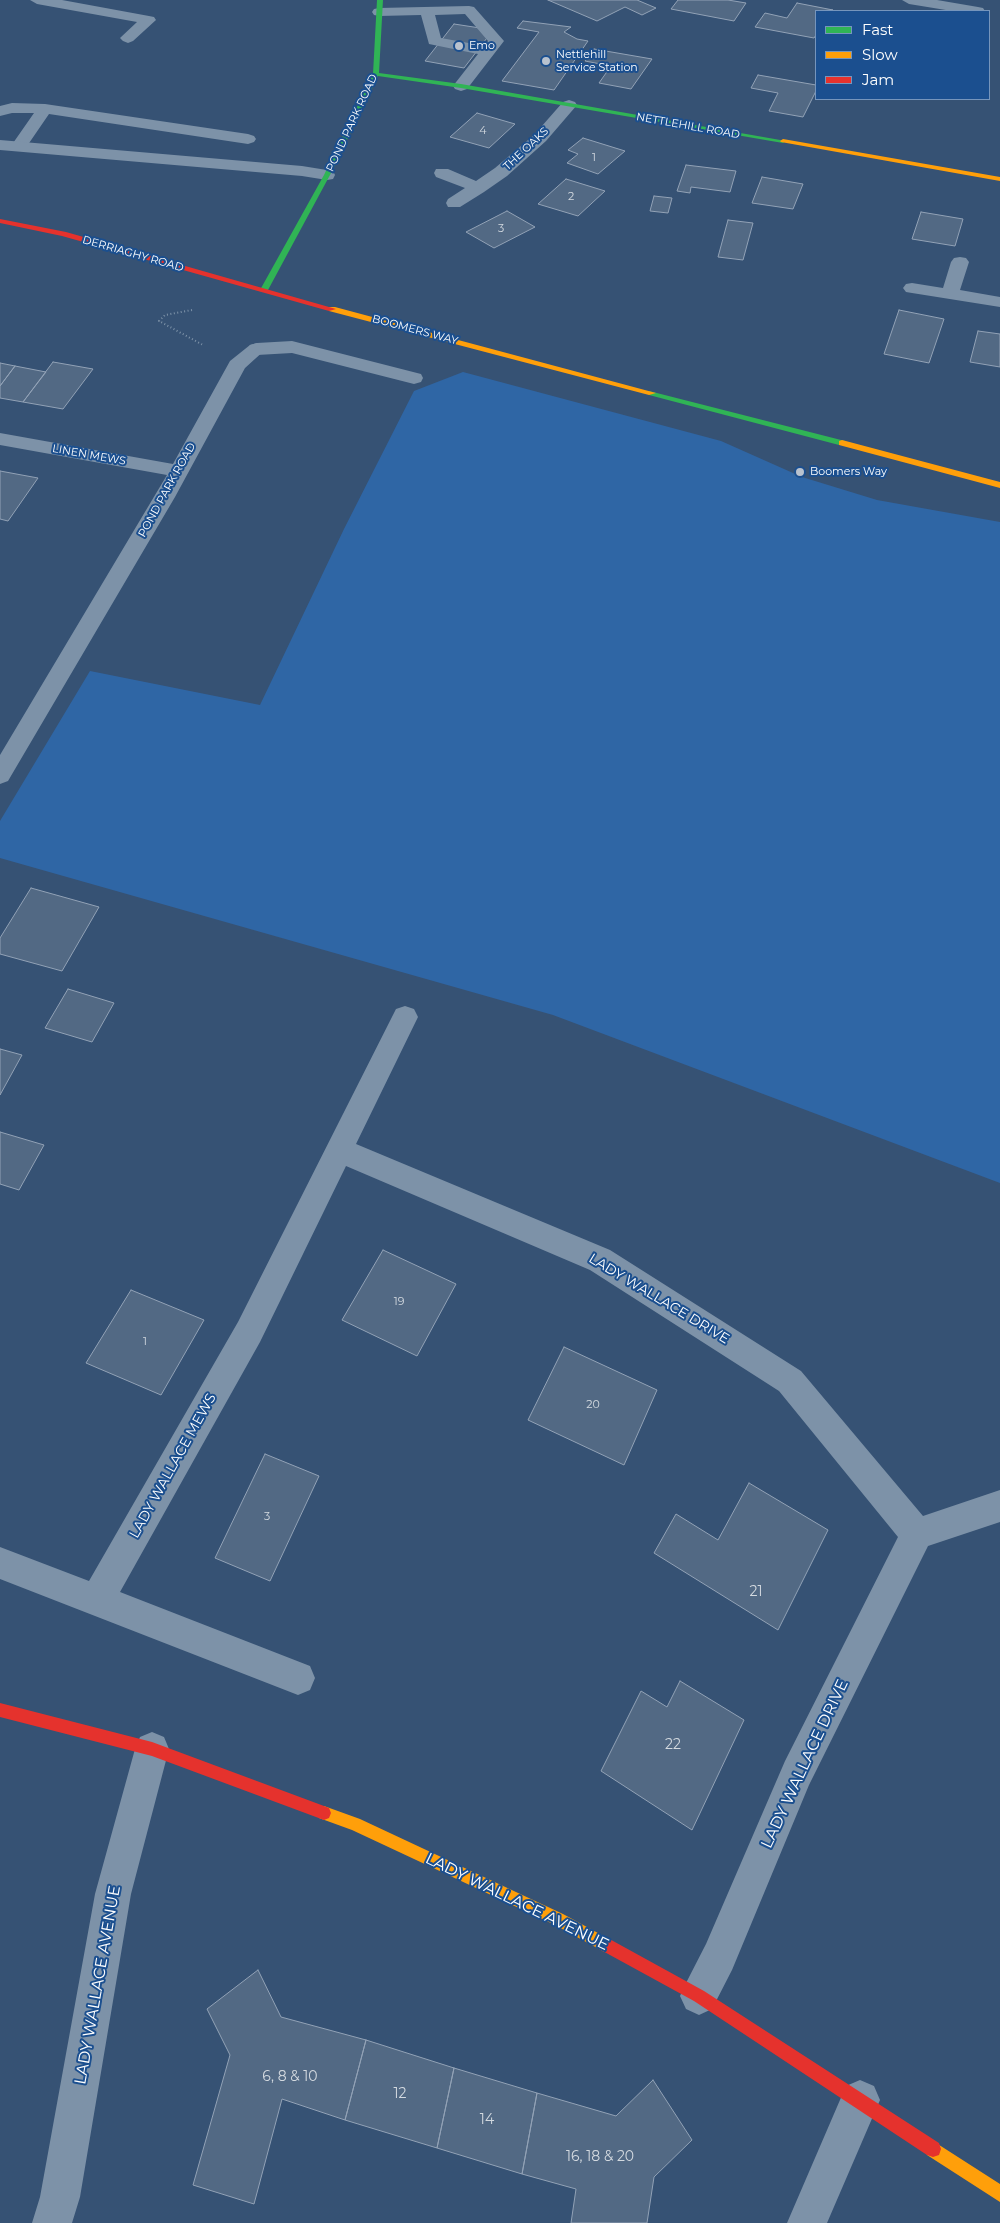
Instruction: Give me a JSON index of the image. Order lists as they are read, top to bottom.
{
  "streets": {
    "main road": [
      "POND PARK ROAD",
      "NETTLEHILL ROAD",
      "DERRIAGHY ROAD",
      "BOOMERS WAY",
      "LADY WALLACE AVENUE"
    ],
    "street": [
      "THE OAKS",
      "LINEN MEWS",
      "LADY WALLACE DRIVE",
      "LADY WALLACE MEWS"
    ]
  },
  "crossings": [
    ["POND PARK ROAD", "NETTLEHILL ROAD"],
    ["POND PARK ROAD", "DERRIAGHY ROAD"],
    ["POND PARK ROAD", "BOOMERS WAY"],
    ["POND PARK ROAD", "LINEN MEWS"],
    ["NETTLEHILL ROAD", "THE OAKS"],
    ["DERRIAGHY ROAD", "BOOMERS WAY"],
    ["LADY WALLACE DRIVE", "LADY WALLACE MEWS"],
    ["LADY WALLACE DRIVE", "LADY WALLACE AVENUE"]
  ],
  "places": ["Emo", "Nettlehill Service Station", "Boomers Way"],
  "house_numbers": [
    "4",
    "1",
    "2",
    "3",
    "19",
    "1",
    "20",
    "3",
    "21",
    "22",
    "6, 8 & 10",
    "12",
    "14",
    "16, 18 & 20"
  ],
  "legend": ["Fast", "Slow", "Jam"]
}
